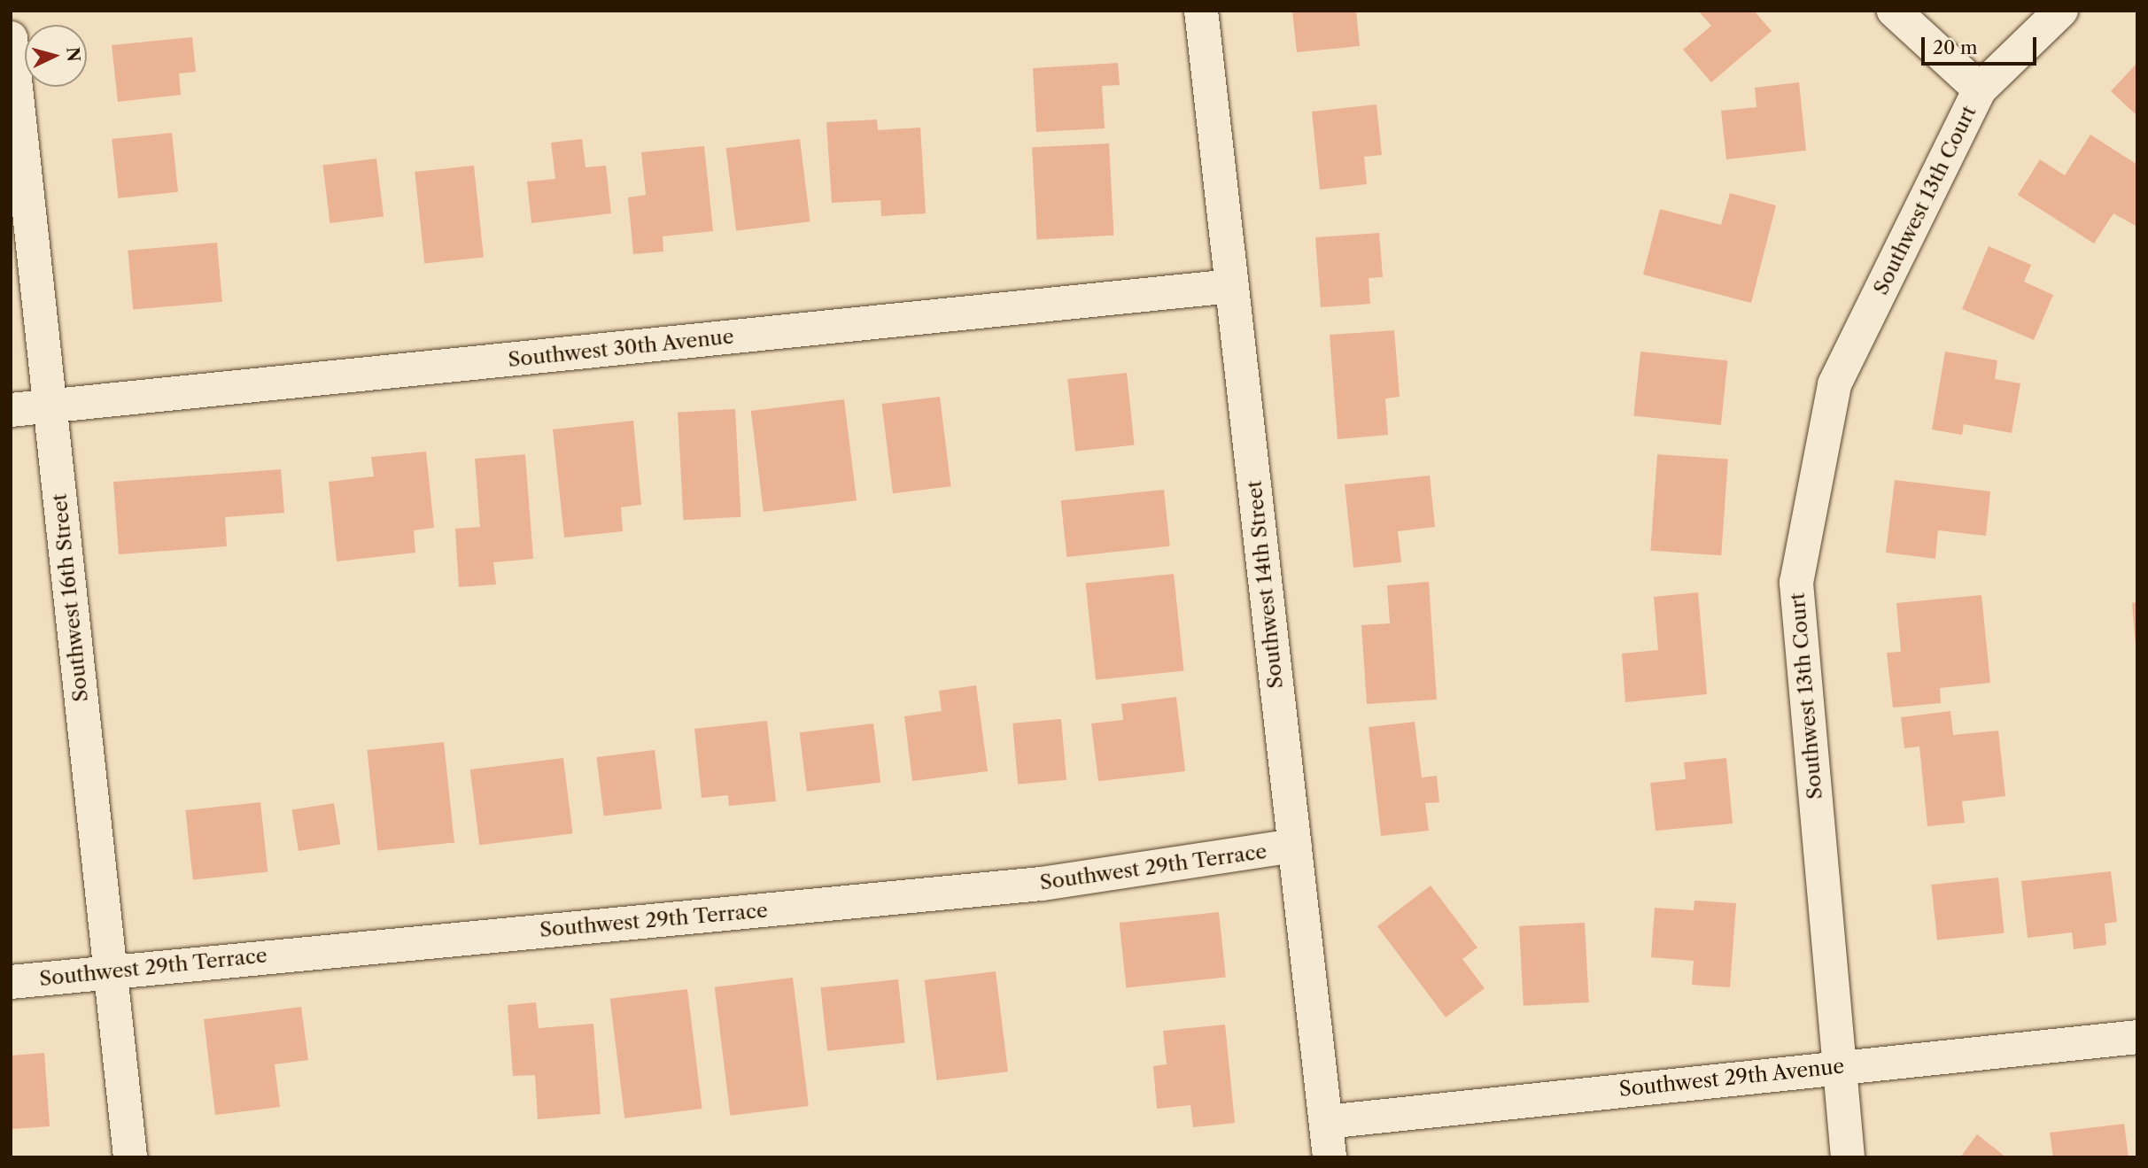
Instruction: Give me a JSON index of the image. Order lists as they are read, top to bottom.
{
  "streets": {
    "street": [
      "Southwest 13th Court",
      "Southwest 30th Avenue",
      "Southwest 14th Street",
      "Southwest 16th Street",
      "Southwest 29th Terrace",
      "Southwest 29th Avenue"
    ]
  },
  "crossings": [
    ["Southwest 13th Court", "Southwest 29th Avenue"],
    ["Southwest 30th Avenue", "Southwest 14th Street"],
    ["Southwest 30th Avenue", "Southwest 16th Street"],
    ["Southwest 14th Street", "Southwest 29th Terrace"],
    ["Southwest 14th Street", "Southwest 29th Avenue"],
    ["Southwest 16th Street", "Southwest 29th Terrace"]
  ],
  "scale_bar": "20 m",
  "north": "right"
}
